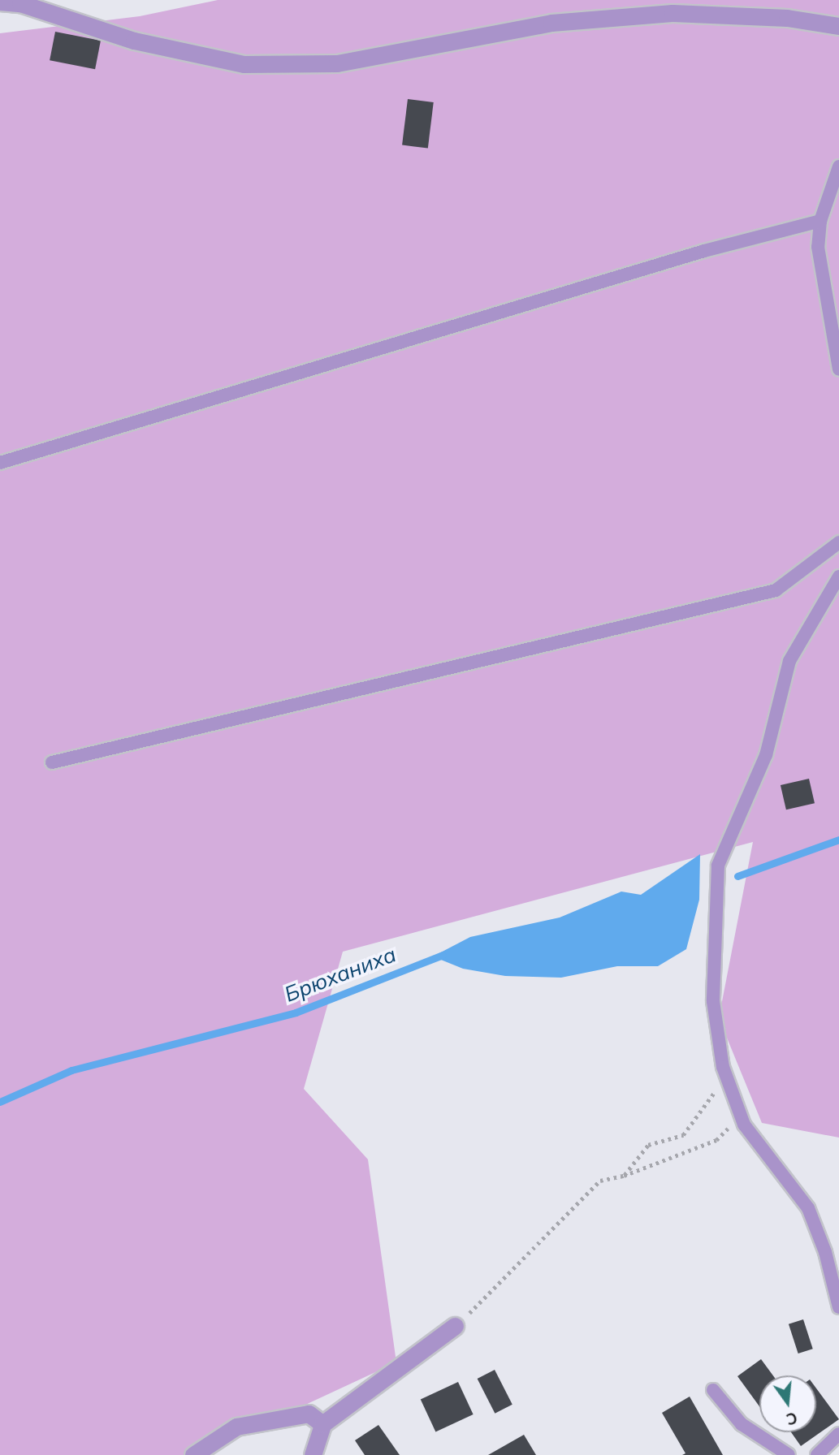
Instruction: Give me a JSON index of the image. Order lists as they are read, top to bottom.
{
  "water": ["Брюханиха"],
  "north": "bottom"
}
